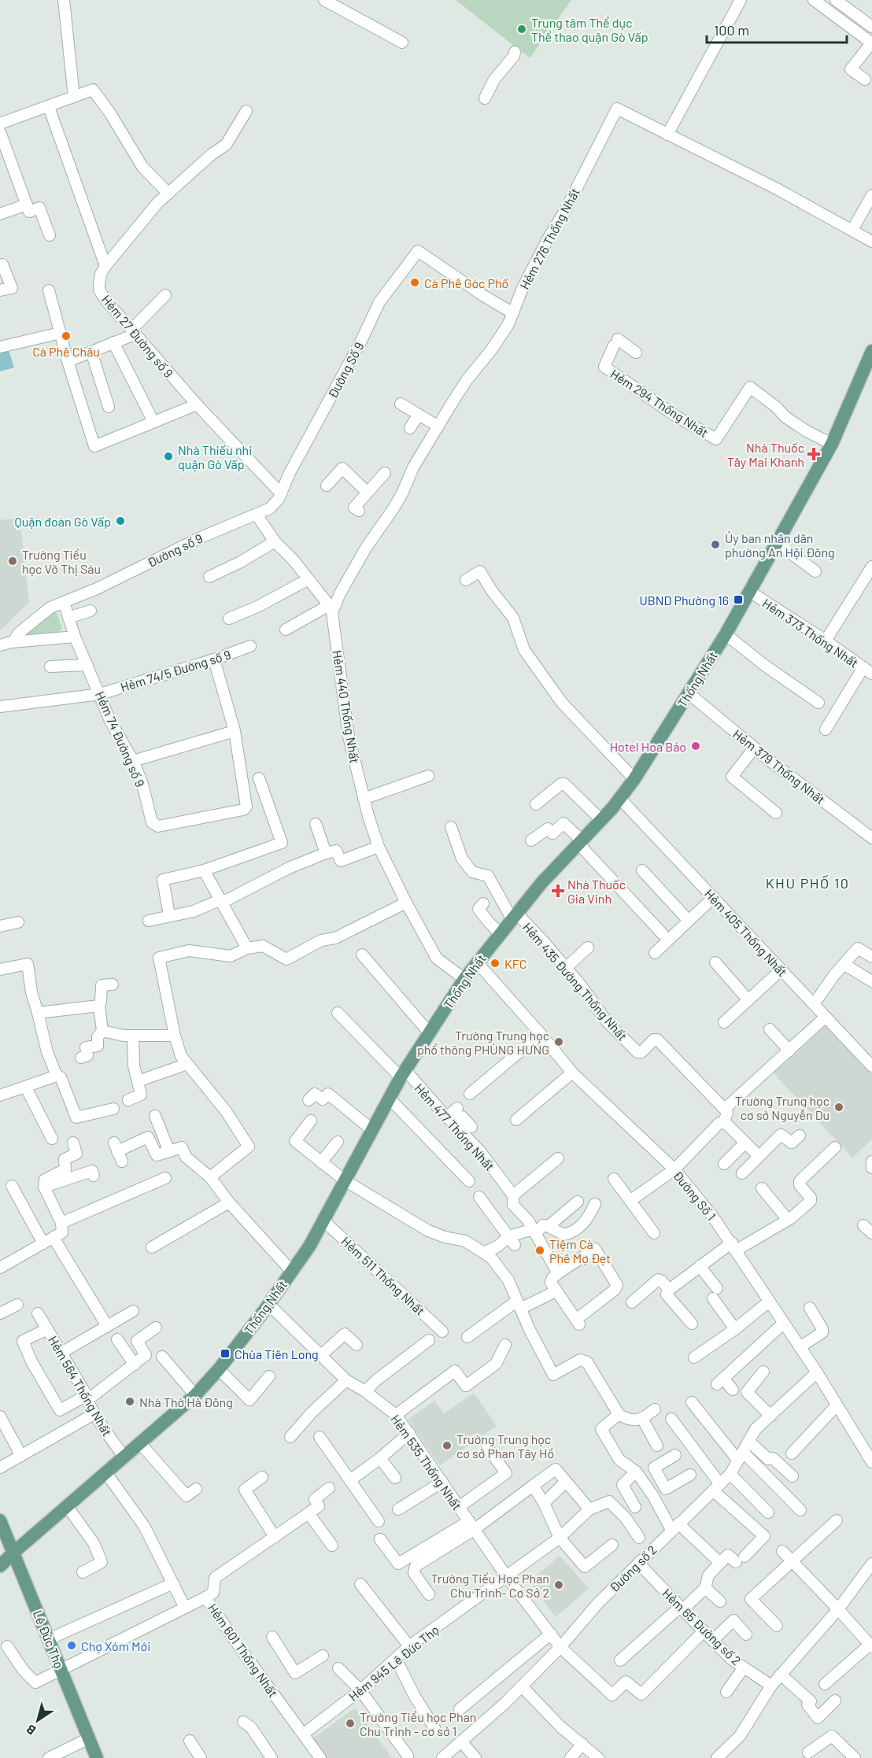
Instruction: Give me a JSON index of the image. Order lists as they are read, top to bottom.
{
  "streets": {
    "main road": ["Thống Nhất", "Lê Đức Thọ"],
    "street": [
      "Hẻm 276 Thống Nhất",
      "Hẻm 27 Đường số 9",
      "Đường Số 9",
      "Hẻm 294 Thống Nhất",
      "Đường số 9",
      "Hẻm 373 Thống Nhất",
      "Hẻm 74/5 Đường số 9",
      "Hẻm 440 Thống Nhất",
      "Hẻm 74 Đường số 9",
      "Hẻm 379 Thống Nhất",
      "Hẻm 405 Thống Nhất",
      "Hẻm 435 Đường Thống Nhất",
      "Hẻm 477 Thống Nhất",
      "Đường Số 1",
      "Hẻm 511 Thống Nhất",
      "Hẻm 564 Thống Nhất",
      "Hẻm 535 Thống Nhất",
      "Đường số 2",
      "Hẻm 65 Đường số 2",
      "Hẻm 601 Thống Nhất",
      "Hẻm 945 Lê Đức Thọ"
    ]
  },
  "crossings": [
    ["Hẻm 276 Thống Nhất", "Đường Số 9"],
    ["Hẻm 276 Thống Nhất", "Hẻm 440 Thống Nhất"],
    ["Hẻm 27 Đường số 9", "Đường Số 9"],
    ["Hẻm 27 Đường số 9", "Đường số 9"],
    ["Đường Số 9", "Đường số 9"],
    ["Hẻm 294 Thống Nhất", "Thống Nhất"],
    ["Hẻm 373 Thống Nhất", "Thống Nhất"],
    ["Hẻm 74/5 Đường số 9", "Hẻm 74 Đường số 9"],
    ["Thống Nhất", "Hẻm 440 Thống Nhất"],
    ["Thống Nhất", "Hẻm 379 Thống Nhất"],
    ["Thống Nhất", "Hẻm 405 Thống Nhất"],
    ["Thống Nhất", "Hẻm 435 Đường Thống Nhất"],
    ["Thống Nhất", "Hẻm 477 Thống Nhất"],
    ["Thống Nhất", "Đường Số 1"],
    ["Thống Nhất", "Hẻm 511 Thống Nhất"],
    ["Thống Nhất", "Hẻm 564 Thống Nhất"],
    ["Thống Nhất", "Hẻm 535 Thống Nhất"],
    ["Thống Nhất", "Lê Đức Thọ"],
    ["Đường Số 1", "Đường số 2"],
    ["Hẻm 535 Thống Nhất", "Đường số 2"],
    ["Hẻm 535 Thống Nhất", "Hẻm 65 Đường số 2"],
    ["Hẻm 535 Thống Nhất", "Hẻm 945 Lê Đức Thọ"],
    ["Đường số 2", "Hẻm 65 Đường số 2"],
    ["Lê Đức Thọ", "Hẻm 601 Thống Nhất"],
    ["Hẻm 601 Thống Nhất", "Hẻm 945 Lê Đức Thọ"]
  ],
  "districts": ["KHU PHỐ 10"],
  "places": {
    "other": [
      "Trung tâm Thể dục Thể thao quận Gò Vấp",
      "Cà Phê Góc Phố",
      "Cà Phê Châu",
      "Nhà Thiếu nhi quận Gò Vấp",
      "Quận đoàn Gò Vấp",
      "Ủy ban nhân dân phường An Hội Đông",
      "Trường Tiểu học Võ Thị Sáu",
      "Hotel Hoa Bảo",
      "KFC",
      "Trường Trung học phổ thông PHÙNG HƯNG",
      "Trường Trung học cơ sở Nguyễn Du",
      "Tiệm Cà Phê Mợ Đẹt",
      "Nhà Thờ Hà Đông",
      "Trường Trung học cơ sở Phan Tây Hồ",
      "Trường Tiểu Học Phan Chu Trinh- Cơ Sở 2",
      "Chợ Xóm Mới",
      "Trường Tiểu học Phan Chu Trinh - cơ sở 1"
    ],
    "health": ["Nhà Thuốc Tây Mai Khanh", "Nhà Thuốc Gia Vinh"],
    "transit": ["UBND Phường 16", "Chùa Tiên Long"]
  },
  "scale_bar": "100 m",
  "north": "bottom left"
}
